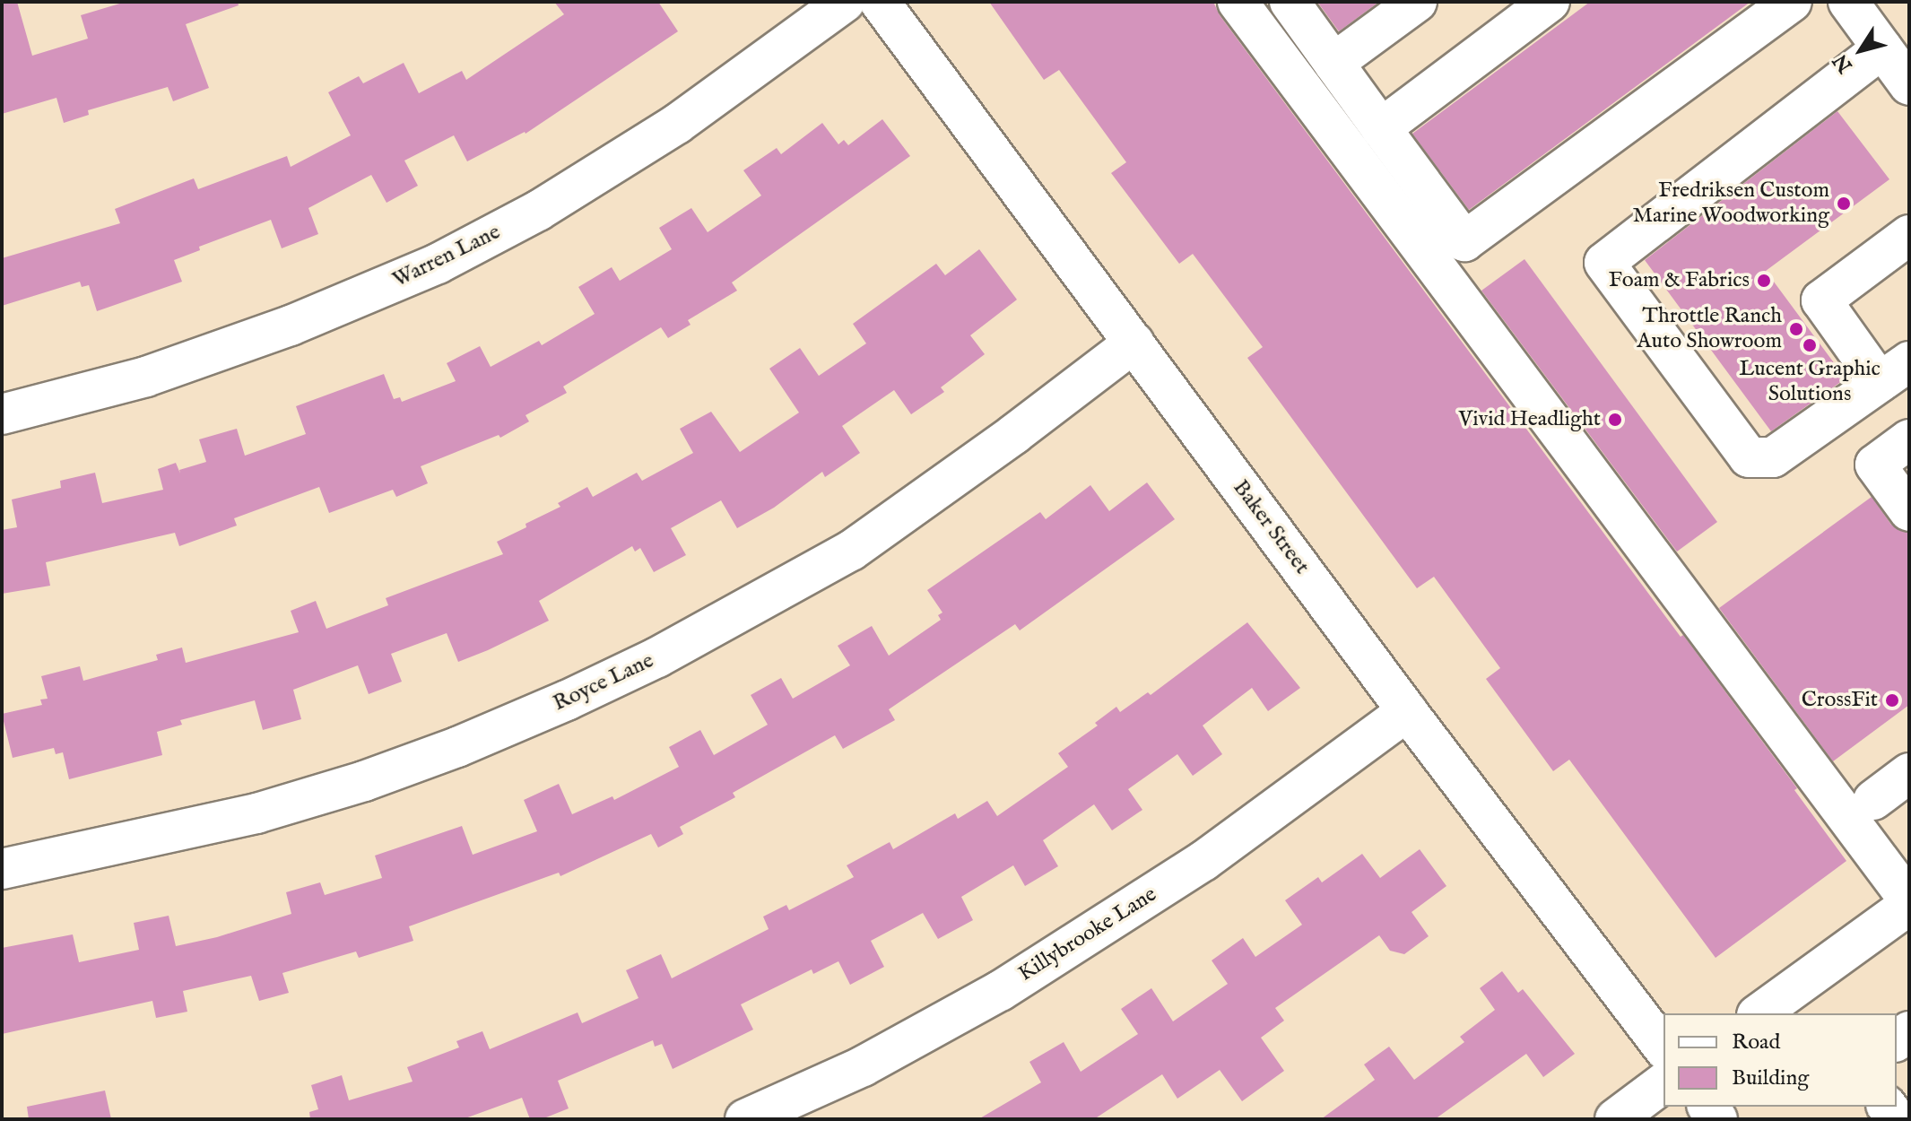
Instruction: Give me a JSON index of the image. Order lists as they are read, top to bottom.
{
  "streets": {
    "street": [
      "Warren Lane",
      "Baker Street",
      "Royce Lane",
      "Killybrooke Lane"
    ]
  },
  "crossings": [
    ["Baker Street", "Royce Lane"],
    ["Baker Street", "Killybrooke Lane"]
  ],
  "places": [
    "Fredriksen Custom Marine Woodworking",
    "Foam & Fabrics",
    "Throttle Ranch Auto Showroom",
    "Lucent Graphic Solutions",
    "Vivid Headlight",
    "CrossFit"
  ],
  "legend": ["Road", "Building"],
  "north": "bottom left"
}
